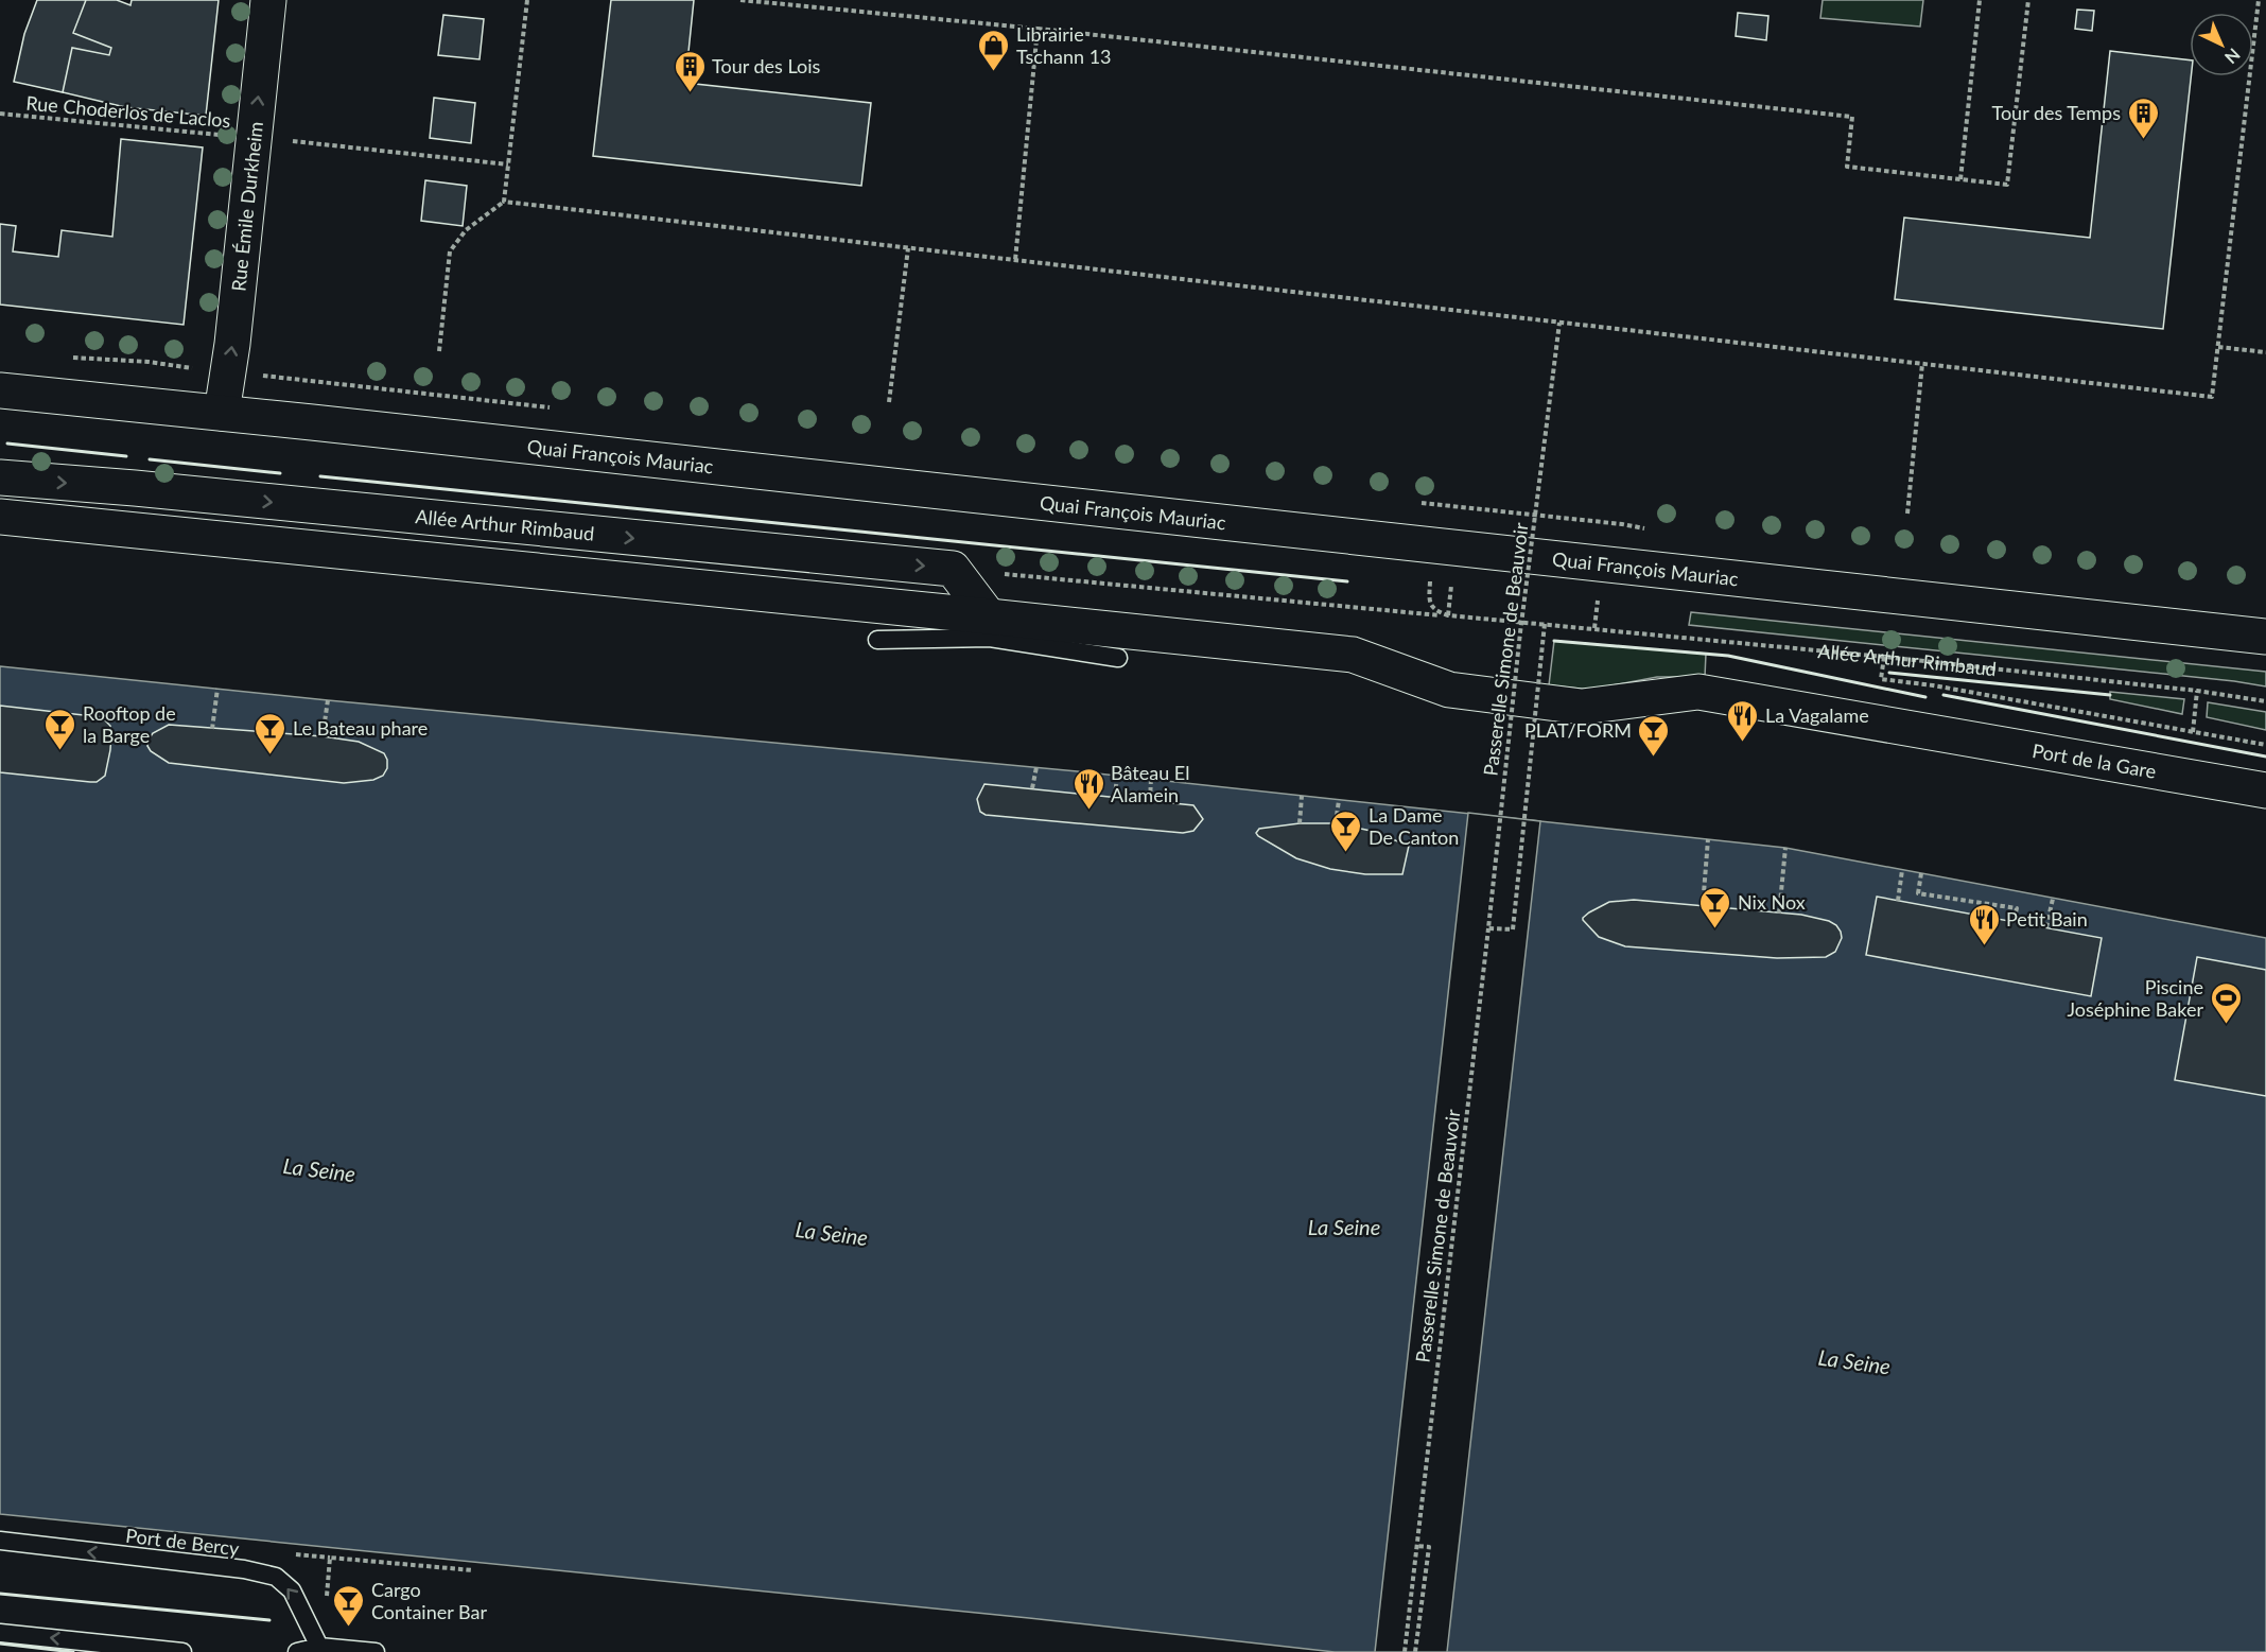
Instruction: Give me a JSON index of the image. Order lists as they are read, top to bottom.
{
  "streets": {
    "street": [
      "Rue Émile Durkheim",
      "Quai François Mauriac",
      "Allée Arthur Rimbaud",
      "Port de la Gare"
    ],
    "lane": ["Port de Bercy"],
    "path": ["Rue Choderlos de Laclos", "Passerelle Simone de Beauvoir"]
  },
  "crossings": [
    ["Rue Choderlos de Laclos", "Rue Émile Durkheim"],
    ["Rue Émile Durkheim", "Quai François Mauriac"],
    ["Allée Arthur Rimbaud", "Passerelle Simone de Beauvoir"]
  ],
  "one_way": ["Rue Émile Durkheim", "Allée Arthur Rimbaud"],
  "water": ["La Seine"],
  "places": {
    "shop": ["Librairie Tschann 13"],
    "building": ["Tour des Lois", "Tour des Temps"],
    "restaurant": ["La Vagalame", "Bâteau El Alamein", "Petit Bain"],
    "bar": [
      "Rooftop de la Barge",
      "Le Bateau phare",
      "PLAT/FORM",
      "La Dame De Canton",
      "Nix Nox",
      "Cargo Container Bar"
    ],
    "sports": ["Piscine Joséphine Baker"]
  },
  "north": "bottom right"
}
